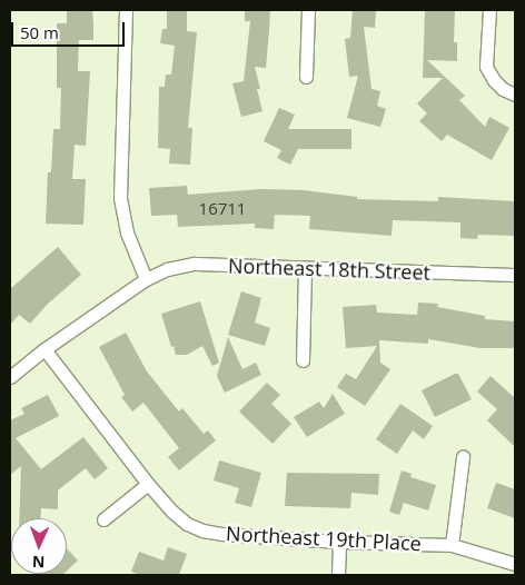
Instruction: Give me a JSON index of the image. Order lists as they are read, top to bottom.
{
  "streets": {
    "street": ["Northeast 18th Street", "Northeast 19th Place"]
  },
  "house_numbers": ["16711"],
  "scale_bar": "50 m",
  "north": "bottom"
}
